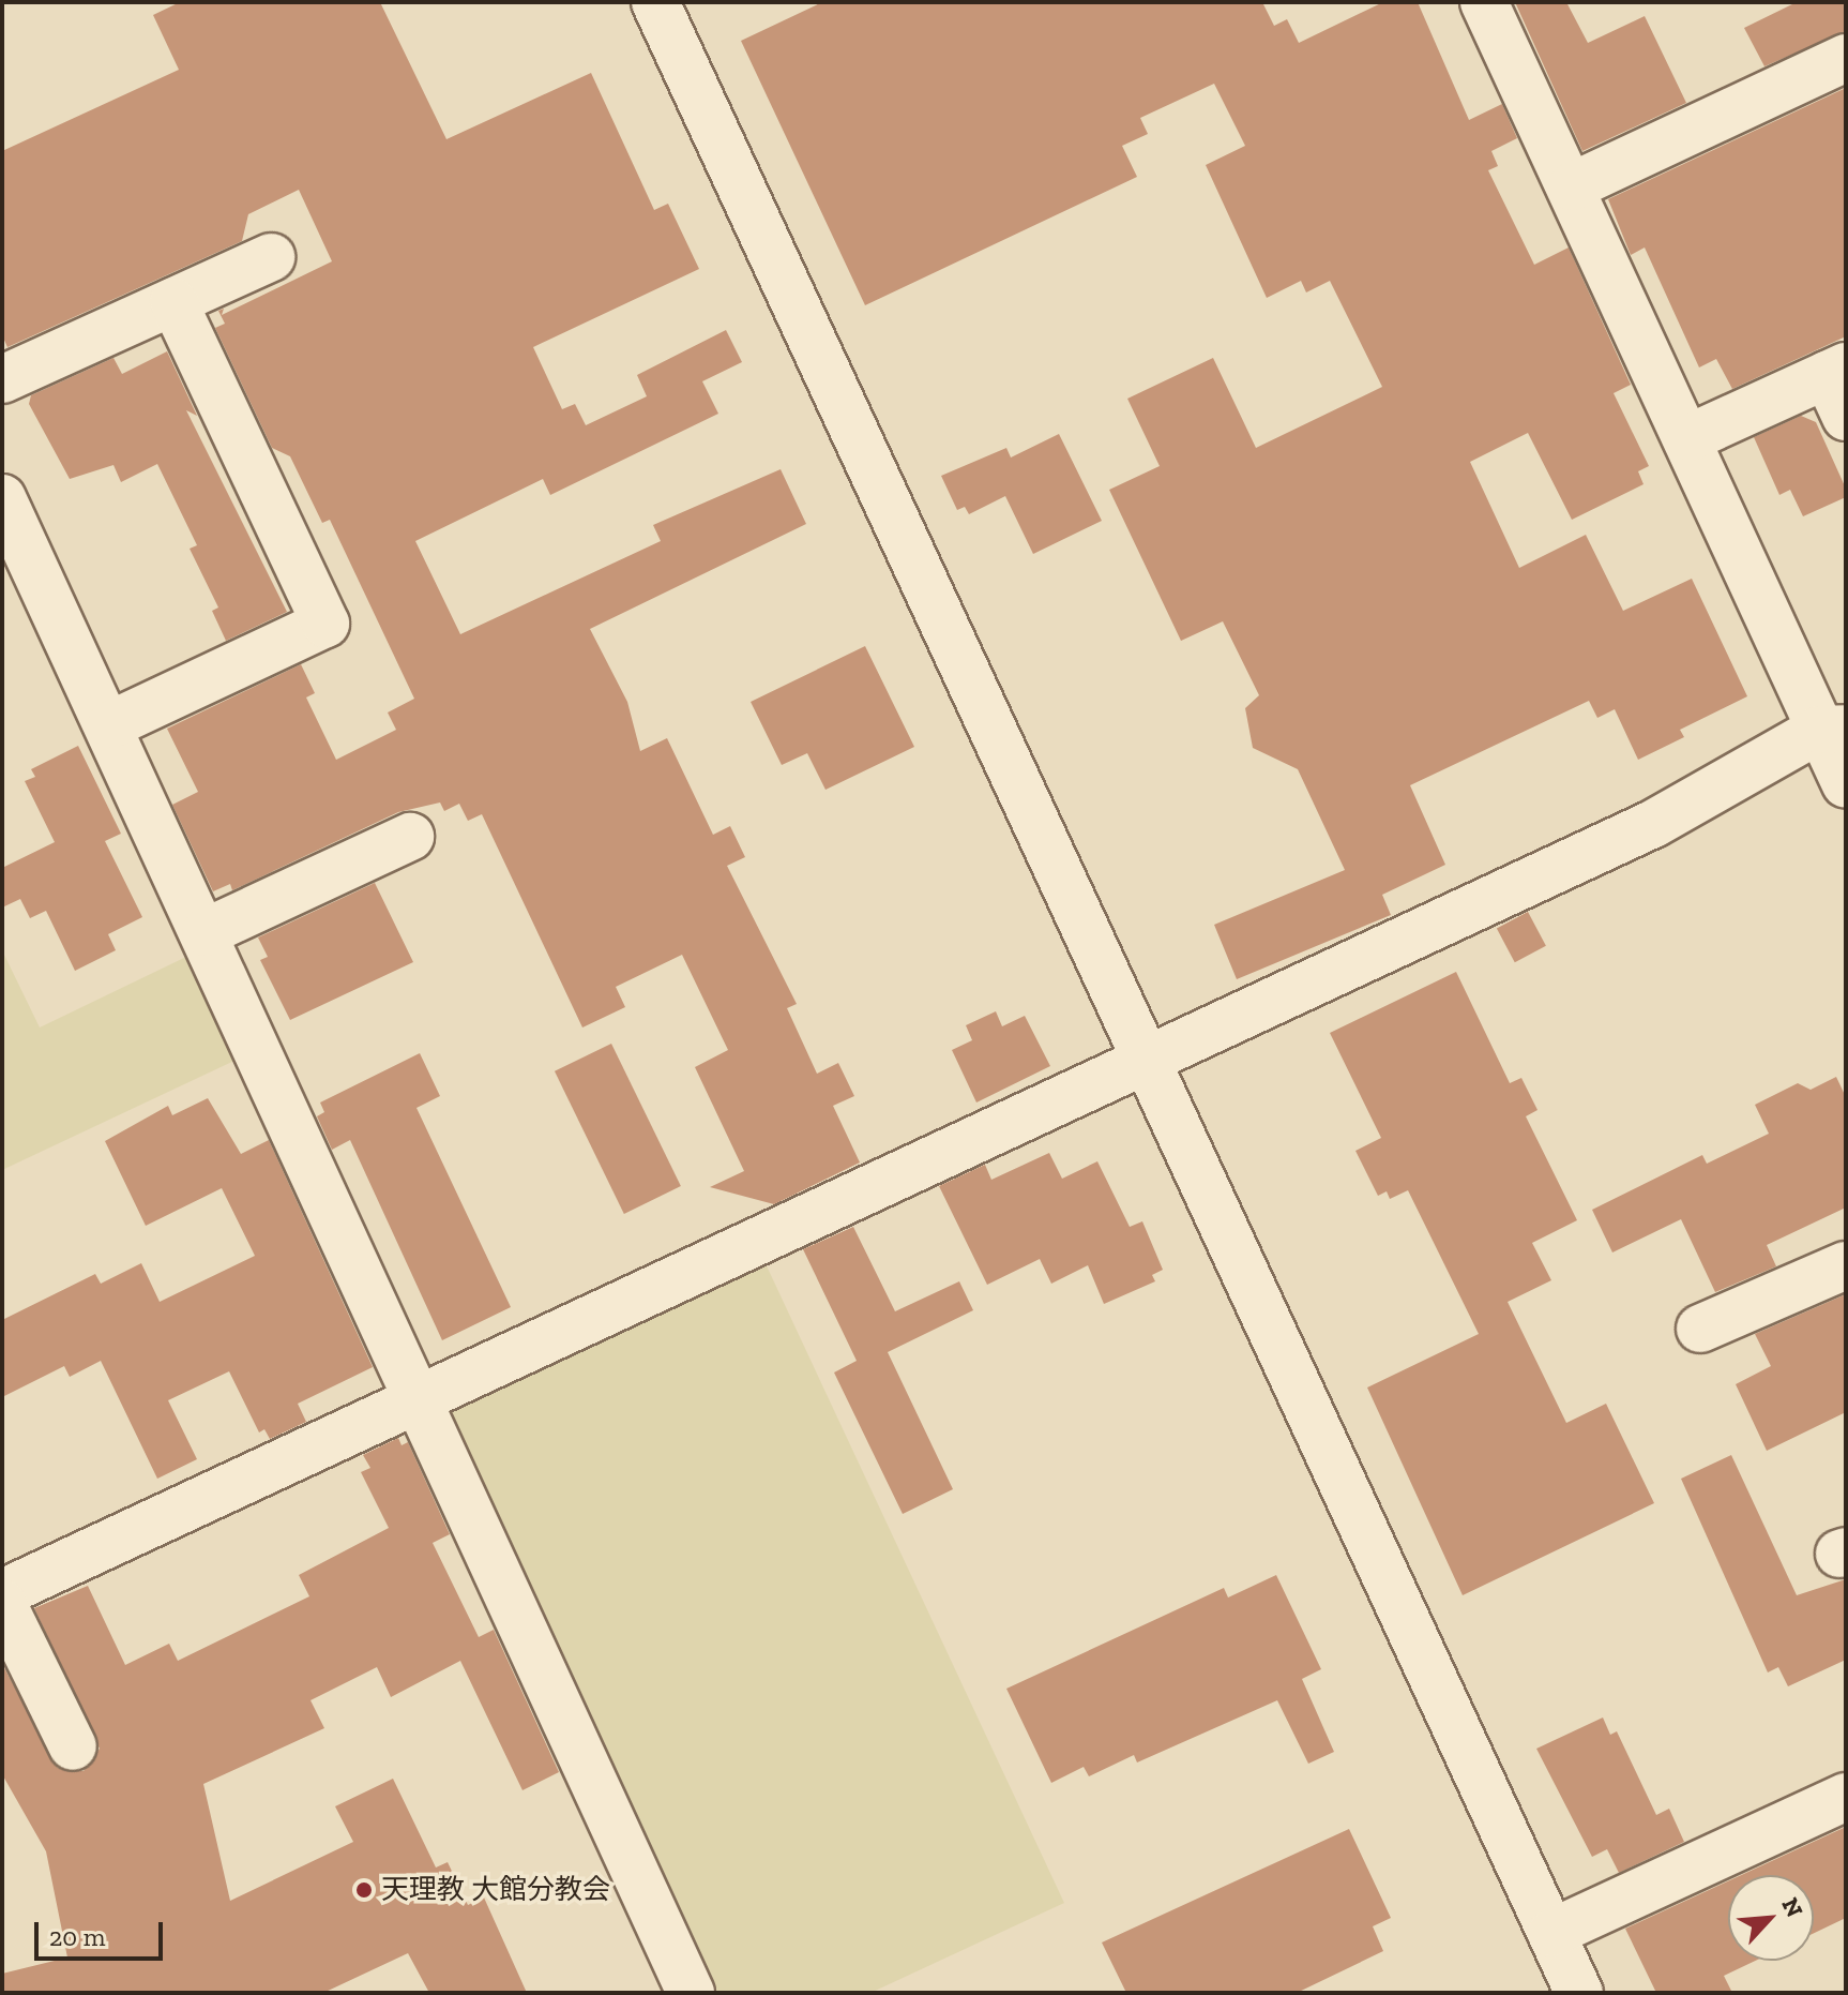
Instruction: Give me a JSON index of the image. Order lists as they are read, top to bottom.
{
  "places": ["天理教 大館分教会"],
  "scale_bar": "20 m",
  "north": "top right"
}
